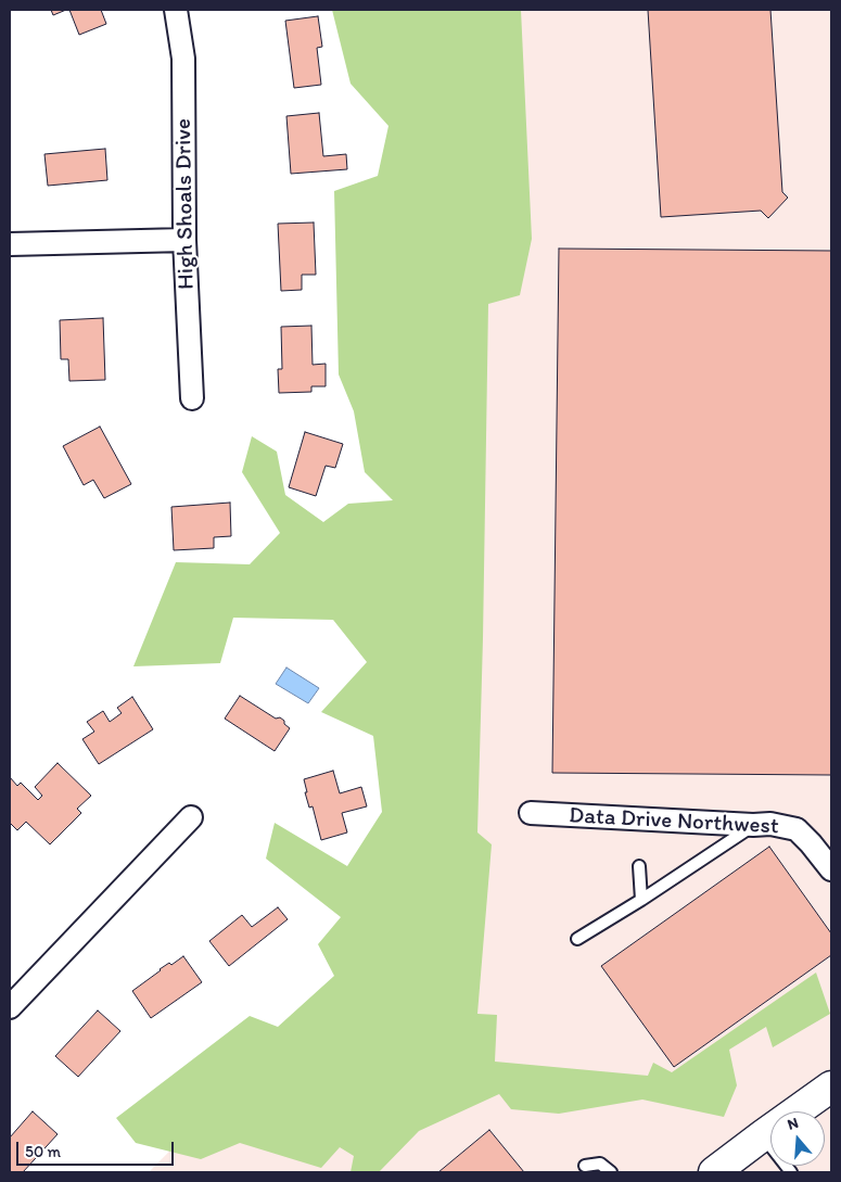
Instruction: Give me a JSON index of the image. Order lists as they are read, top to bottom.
{
  "streets": {
    "street": ["High Shoals Drive", "Data Drive Northwest"]
  },
  "scale_bar": "50 m",
  "north": "top"
}
